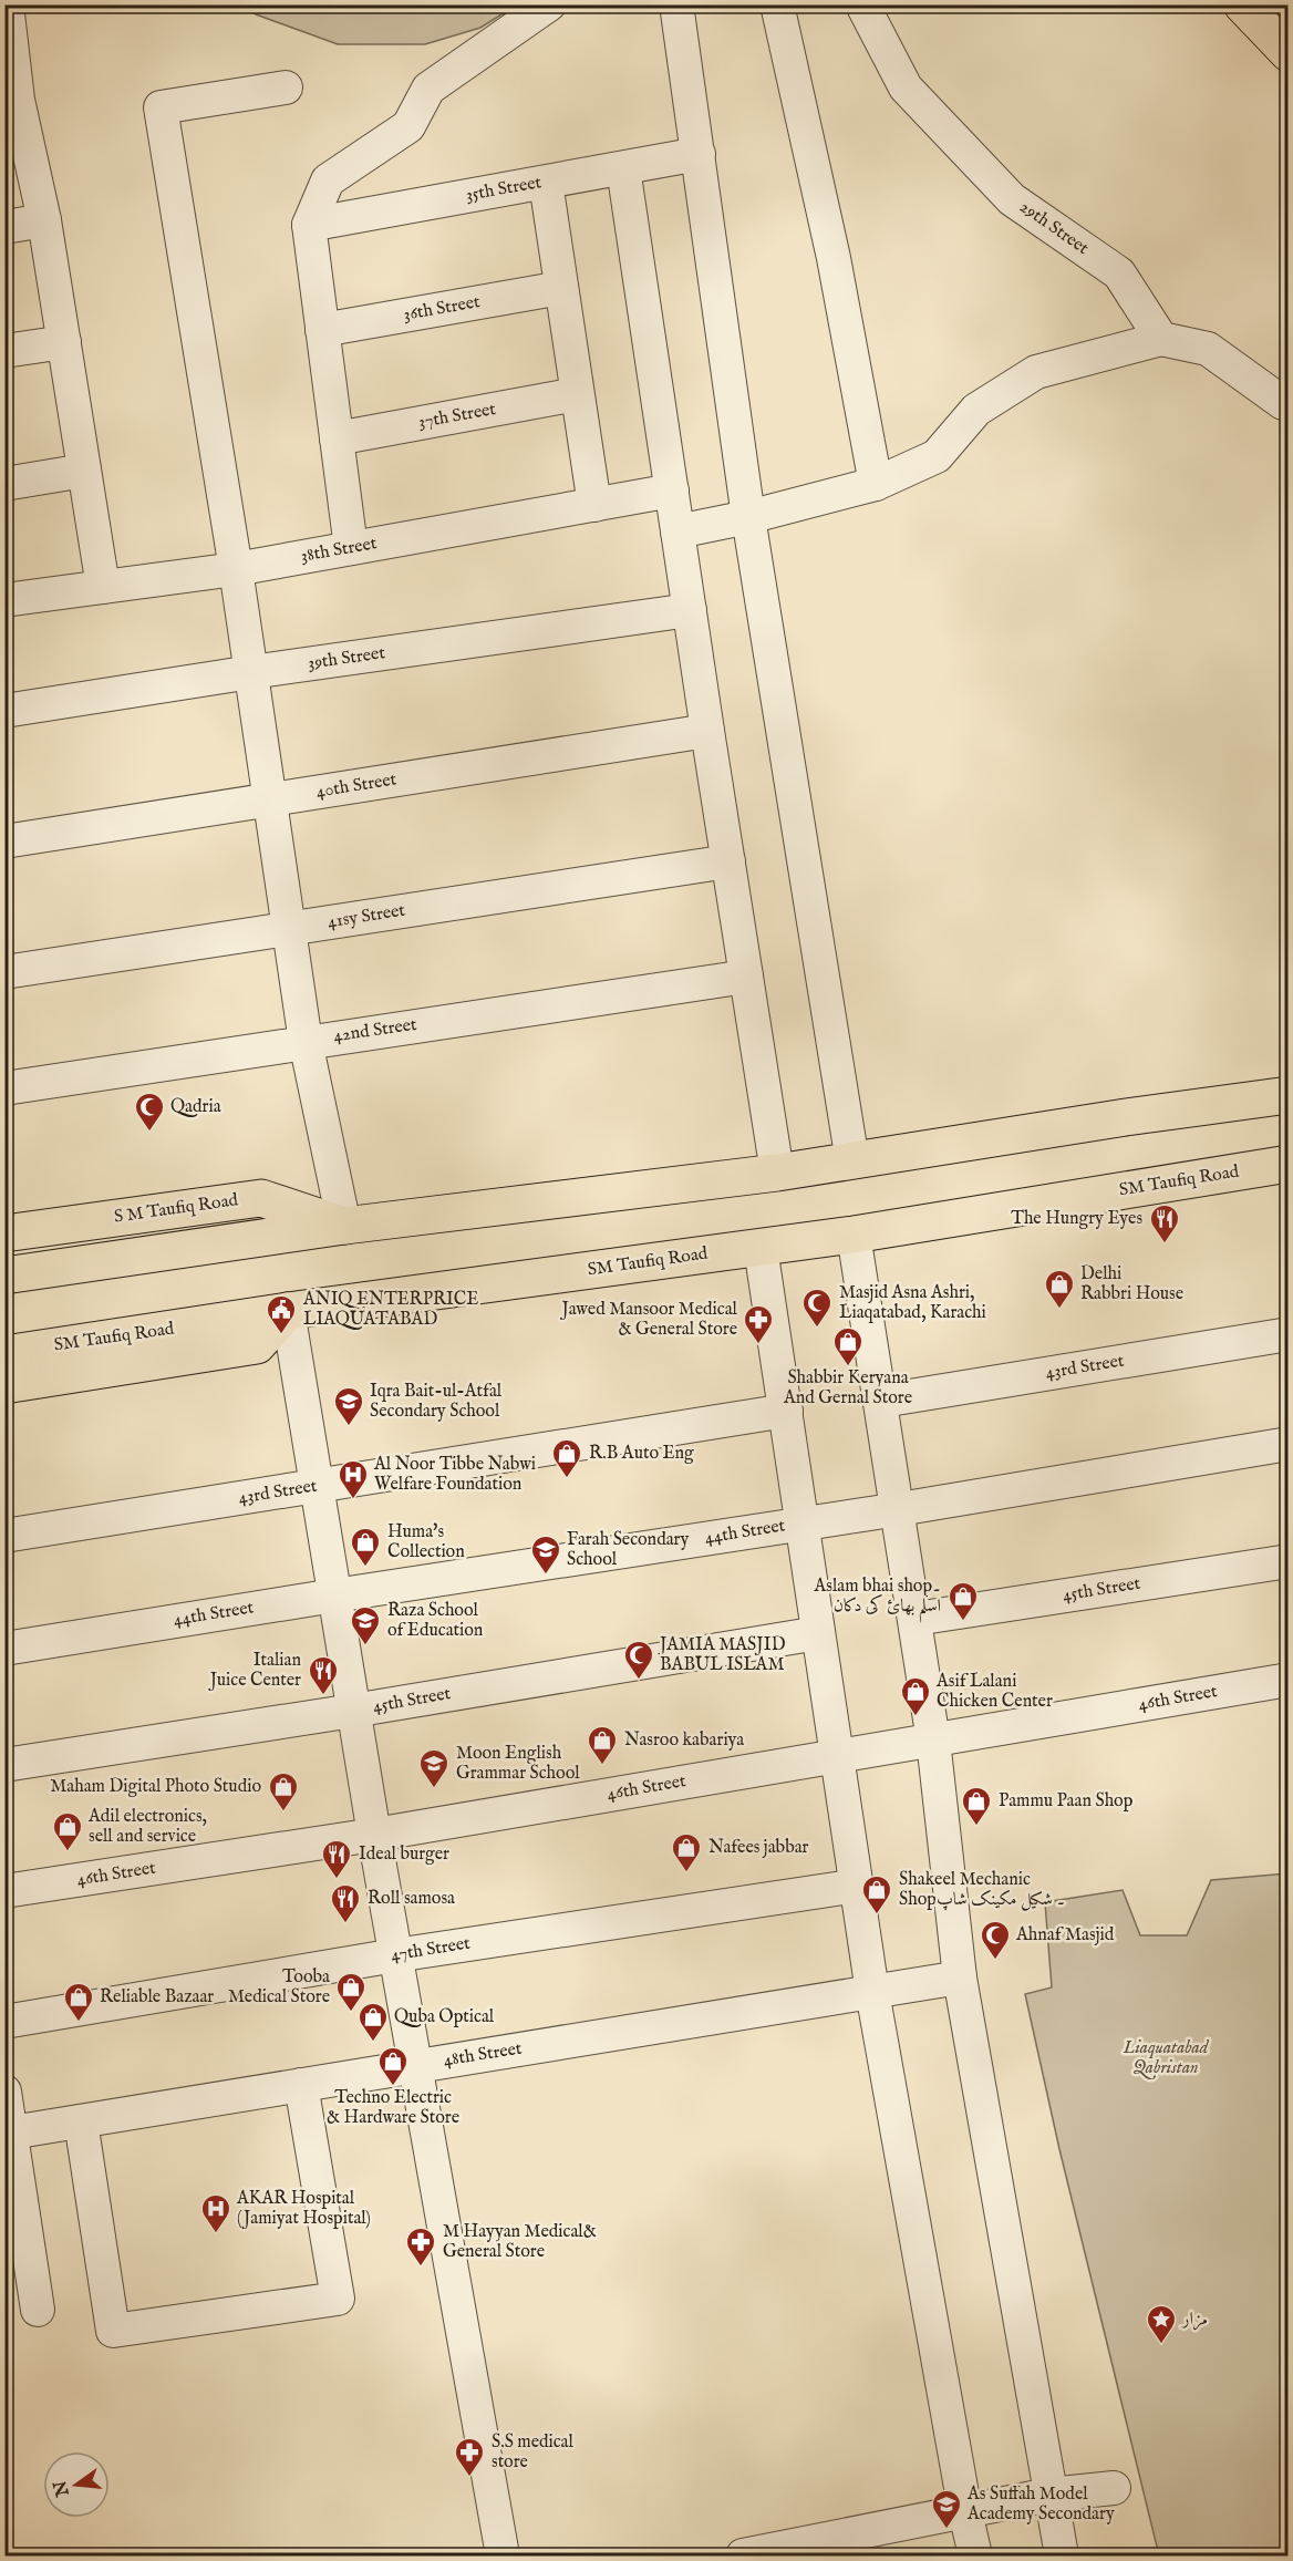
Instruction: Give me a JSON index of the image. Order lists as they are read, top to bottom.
{
  "streets": {
    "main road": ["SM Taufiq Road", "S M Taufiq Road"],
    "street": [
      "35th Street",
      "29th Street",
      "36th Street",
      "37th Street",
      "38th Street",
      "39th Street",
      "40th Street",
      "41sy Street",
      "42nd Street",
      "43rd Street",
      "44th Street",
      "45th Street",
      "46th Street",
      "47th Street",
      "48th Street"
    ]
  },
  "parks": ["Liaquatabad Qabristan"],
  "places": {
    "mosque": [
      "Qadria",
      "Masjid Asna Ashri, Liaqatabad, Karachi",
      "JAMIA MASJID BABUL ISLAM",
      "Ahnaf Masjid"
    ],
    "restaurant": [
      "The Hungry Eyes",
      "Italian Juice Center",
      "Ideal burger",
      "Roll samosa"
    ],
    "shop": [
      "Delhi Rabbri House",
      "Shabbir Keryana And Gernal Store",
      "R.B Auto Eng",
      "Huma's Collection",
      "Aslam bhai shop۔ اسلم بھائ کی دکان",
      "Asif Lalani Chicken Center",
      "Nasroo kabariya",
      "Maham Digital Photo Studio",
      "Pammu Paan Shop",
      "Adil electronics, sell and service",
      "Nafees jabbar",
      "Shakeel Mechanic Shop۔ شکیل مکینک شاپ",
      "Tooba Medical Store",
      "Reliable Bazaar",
      "Quba Optical",
      "Techno Electric & Hardware Store"
    ],
    "public building": ["ANIQ ENTERPRICE LIAQUATABAD"],
    "pharmacy": ["Jawed Mansoor Medical & General Store", "M Hayyan Medical& General Store", "S.S medical store"],
    "school or university": [
      "Iqra Bait-ul-Atfal Secondary School",
      "Farah Secondary School",
      "Raza School of Education",
      "Moon English Grammar School",
      "As Suffah Model Academy Secondary"
    ],
    "hospital": ["Al Noor Tibbe Nabwi Welfare Foundation", "AKAR Hospital (Jamiyat Hospital)"],
    "place": ["مزار"]
  },
  "north": "left"
}
